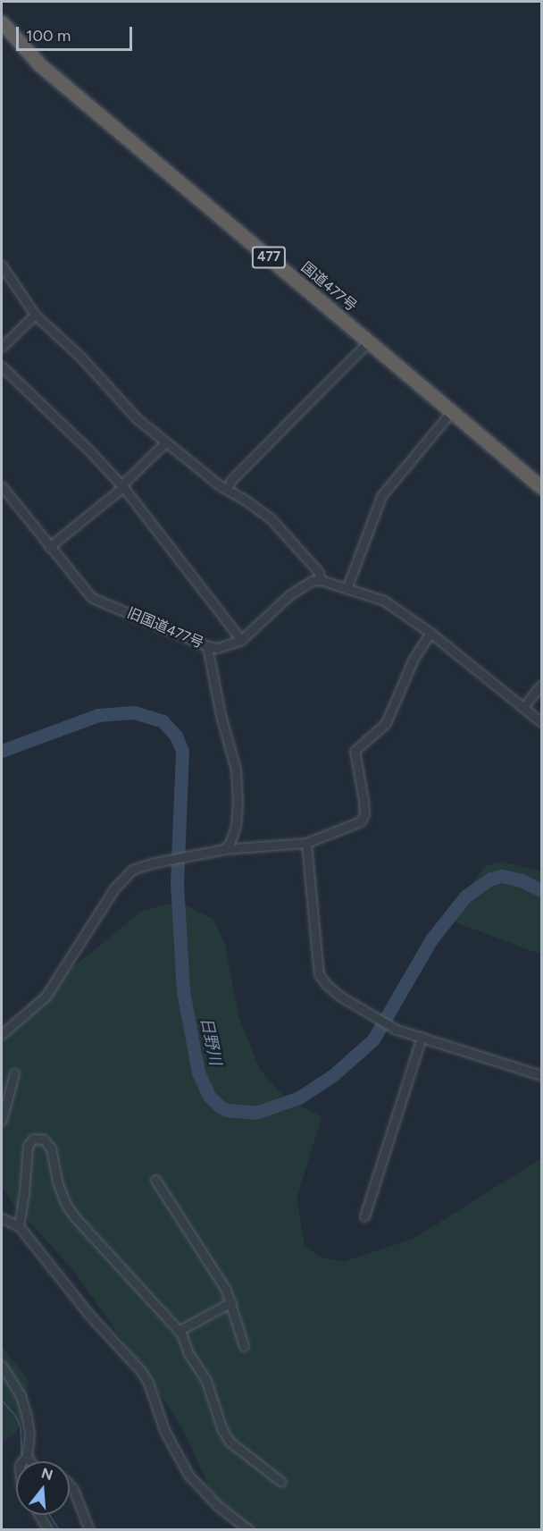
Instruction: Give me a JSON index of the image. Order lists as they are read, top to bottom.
{
  "streets": {
    "highway": ["477", "国道477号"],
    "street": ["旧国道477号"]
  },
  "water": ["日野川"],
  "scale_bar": "100 m",
  "north": "top"
}
